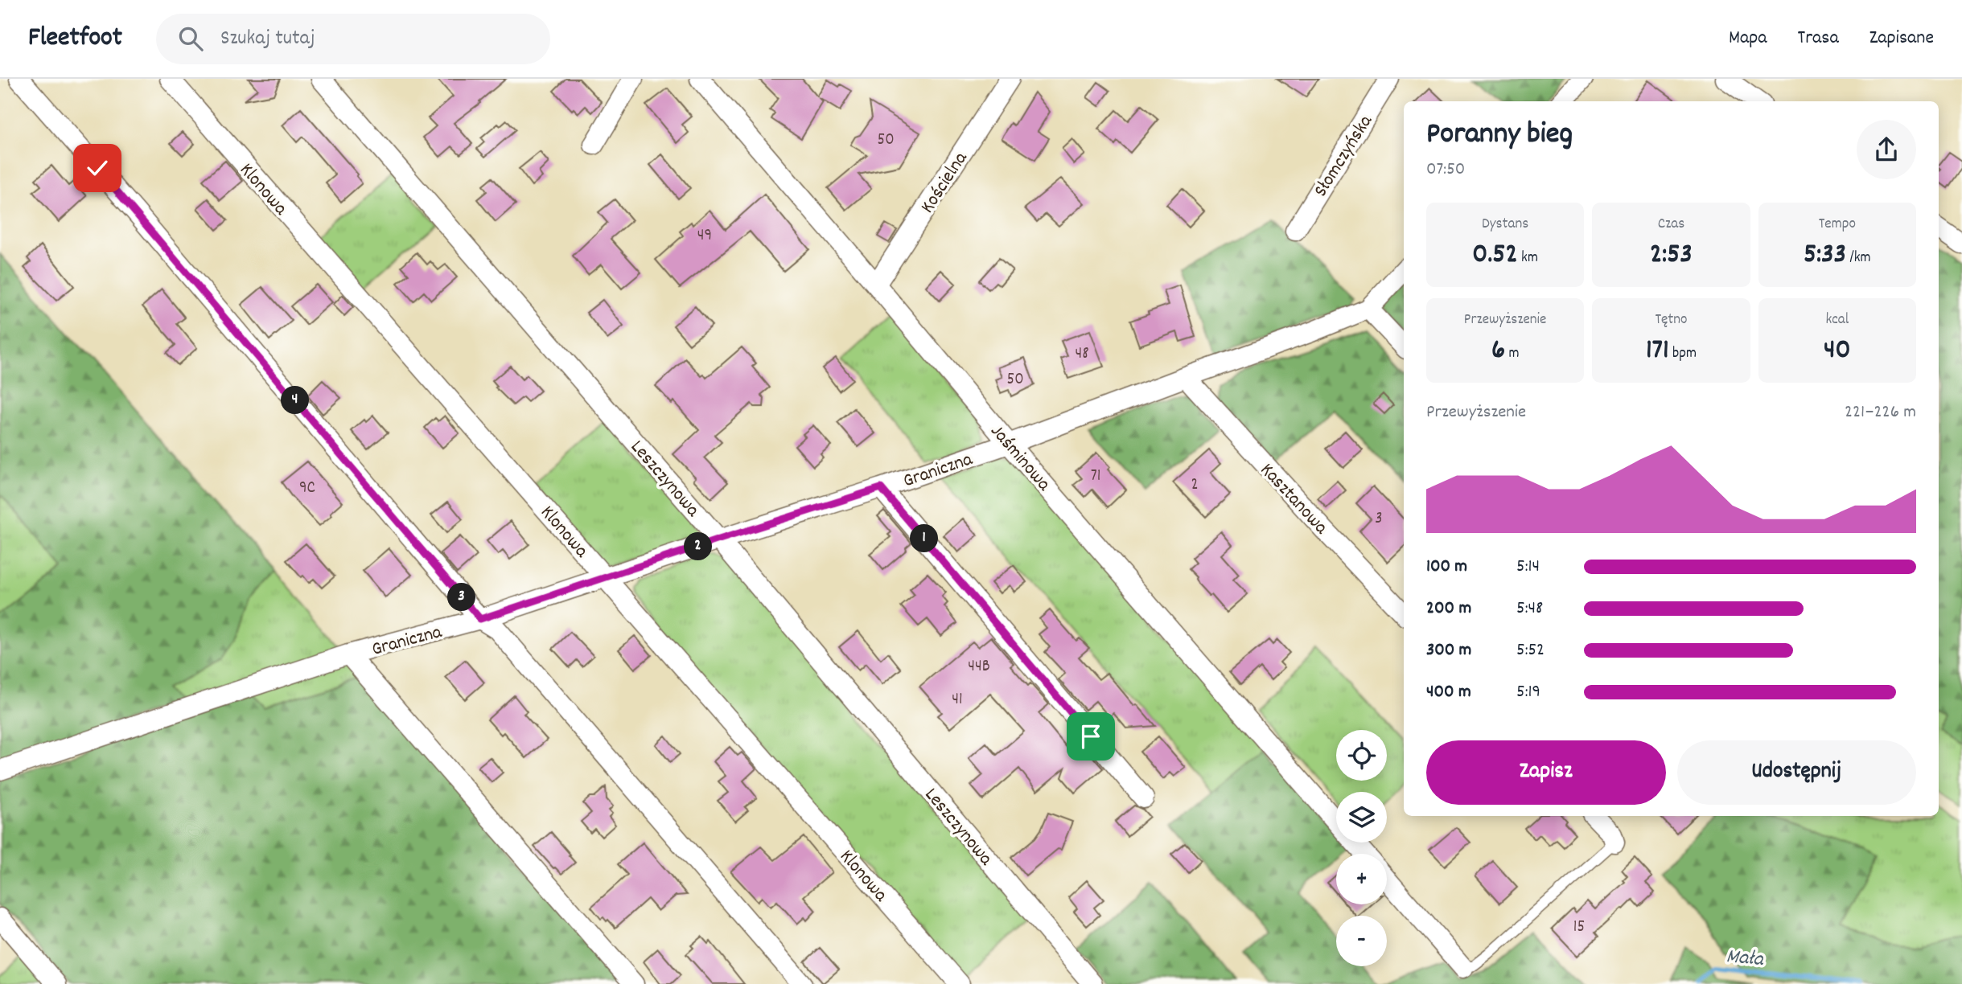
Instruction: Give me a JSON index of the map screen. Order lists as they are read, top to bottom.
{
  "streets": {
    "street": [
      "Słomczyńska",
      "Kościelna",
      "Klonowa",
      "Jaśminowa",
      "Graniczna",
      "Leszczynowa",
      "Kasztanowa"
    ]
  },
  "crossings": [
    ["Kościelna", "Jaśminowa"],
    ["Klonowa", "Graniczna"],
    ["Jaśminowa", "Graniczna"],
    ["Graniczna", "Leszczynowa"],
    ["Graniczna", "Kasztanowa"]
  ],
  "water": ["Mała"],
  "house_numbers": [
    "50",
    "49",
    "48",
    "50",
    "71",
    "2",
    "9C",
    "3",
    "44B",
    "41",
    "15"
  ],
  "page": {
    "header": "Fleetfoot",
    "search": "Szukaj tutaj",
    "nav": ["Mapa", "Trasa", "Zapisane"],
    "heading": ["Poranny bieg", "07:50"],
    "stats": [
      ["Dystans", "0.52 km"],
      ["Czas", "2:53"],
      ["Tempo", "5:33 /km"],
      ["Przewyższenie", "6 m"],
      ["Tętno", "171 bpm"],
      ["kcal", "40"]
    ],
    "pins": [
      "4",
      "1",
      "2",
      "3"
    ],
    "chart": ["Przewyższenie", "221–226 m"],
    "list": [
      {
        "name": "100 m",
        "note": "5:14"
      },
      {
        "name": "200 m",
        "note": "5:48"
      },
      {
        "name": "300 m",
        "note": "5:52"
      },
      {
        "name": "400 m",
        "note": "5:19"
      }
    ],
    "buttons": ["Zapisz", "Udostępnij"],
    "map_buttons": ["+", "−"]
  }
}
